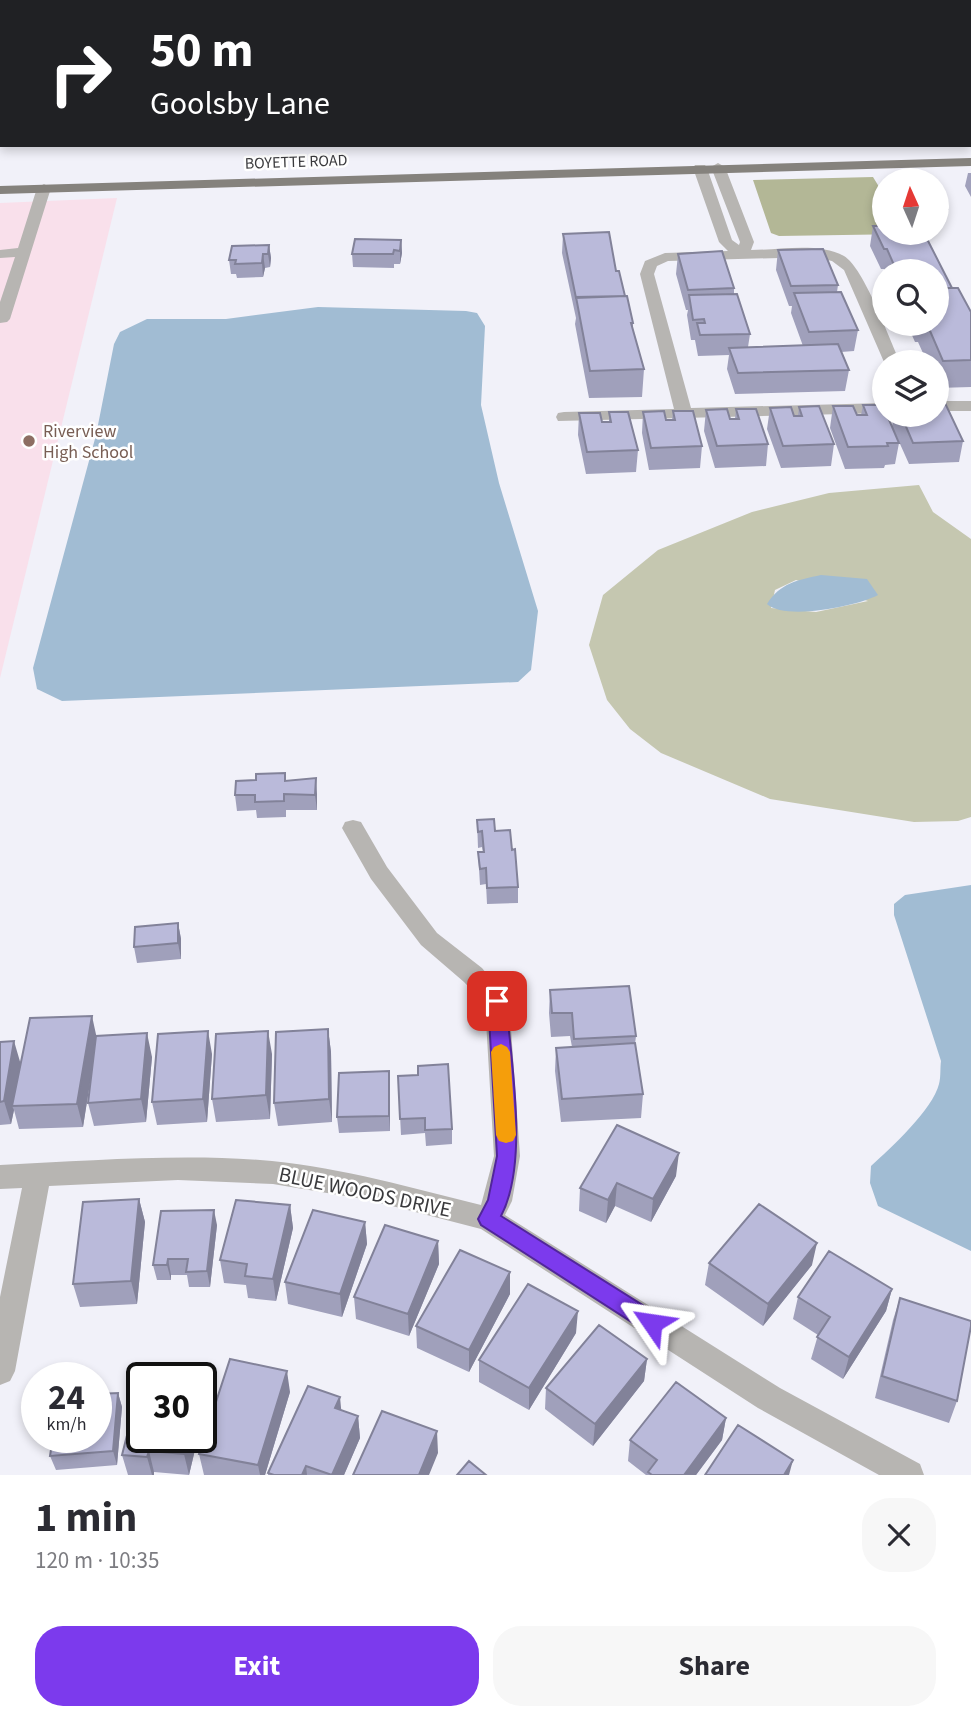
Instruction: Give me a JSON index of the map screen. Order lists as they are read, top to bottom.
{
  "streets": {
    "main road": ["BOYETTE ROAD"],
    "street": ["BLUE WOODS DRIVE"]
  },
  "places": ["Riverview High School"],
  "north": "top",
  "page": {
    "turn": ["50 m", "Goolsby Lane"],
    "speed": "24 km/h",
    "limit": "30",
    "heading": ["1 min", "120 m · 10:35"],
    "buttons": ["Exit", "Share"]
  }
}
